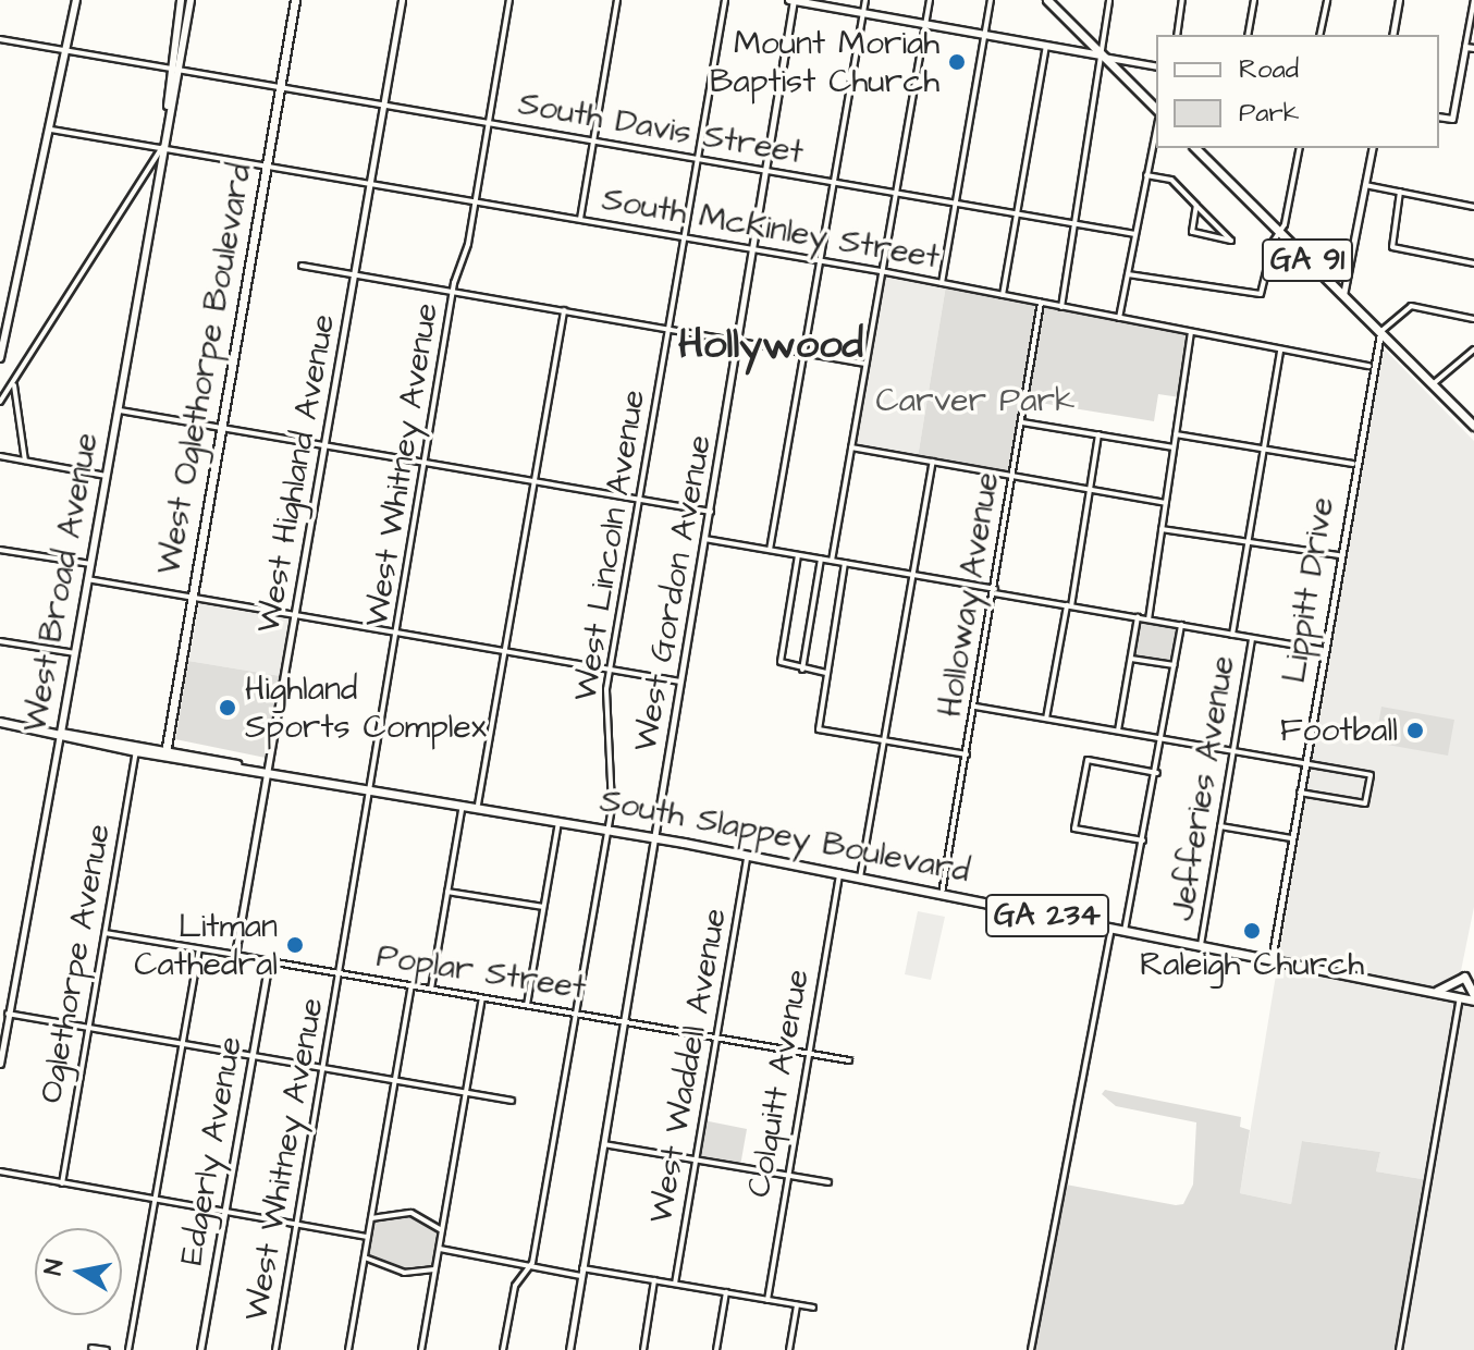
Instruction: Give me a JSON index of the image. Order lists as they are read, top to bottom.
{
  "streets": {
    "main road": [
      "GA 91",
      "West Oglethorpe Boulevard",
      "West Broad Avenue",
      "South Slappey Boulevard",
      "GA 234"
    ],
    "street": [
      "South Davis Street",
      "South McKinley Street",
      "West Whitney Avenue",
      "West Highland Avenue",
      "West Lincoln Avenue",
      "Lippitt Drive",
      "West Gordon Avenue",
      "Holloway Avenue",
      "Jefferies Avenue",
      "Oglethorpe Avenue",
      "Poplar Street",
      "West Waddell Avenue",
      "Colquitt Avenue",
      "Edgerly Avenue"
    ]
  },
  "crossings": [
    ["South Davis Street", "West Oglethorpe Boulevard"],
    ["South Davis Street", "West Whitney Avenue"],
    ["South Davis Street", "West Highland Avenue"],
    ["South Davis Street", "West Lincoln Avenue"],
    ["South Davis Street", "West Broad Avenue"],
    ["South Davis Street", "West Gordon Avenue"],
    ["South McKinley Street", "West Oglethorpe Boulevard"],
    ["South McKinley Street", "West Whitney Avenue"],
    ["South McKinley Street", "West Highland Avenue"],
    ["South McKinley Street", "West Lincoln Avenue"],
    ["South McKinley Street", "West Broad Avenue"],
    ["South McKinley Street", "Lippitt Drive"],
    ["South McKinley Street", "West Gordon Avenue"],
    ["South McKinley Street", "Holloway Avenue"],
    ["GA 91", "Lippitt Drive"],
    ["West Oglethorpe Boulevard", "South Slappey Boulevard"],
    ["West Whitney Avenue", "South Slappey Boulevard"],
    ["West Whitney Avenue", "Poplar Street"],
    ["West Highland Avenue", "South Slappey Boulevard"],
    ["West Highland Avenue", "Poplar Street"],
    ["West Lincoln Avenue", "South Slappey Boulevard"],
    ["West Lincoln Avenue", "Poplar Street"],
    ["West Broad Avenue", "South Slappey Boulevard"],
    ["Lippitt Drive", "South Slappey Boulevard"],
    ["West Gordon Avenue", "South Slappey Boulevard"],
    ["West Gordon Avenue", "Poplar Street"],
    ["Holloway Avenue", "South Slappey Boulevard"],
    ["Jefferies Avenue", "South Slappey Boulevard"],
    ["South Slappey Boulevard", "Oglethorpe Avenue"],
    ["South Slappey Boulevard", "West Waddell Avenue"],
    ["South Slappey Boulevard", "Colquitt Avenue"],
    ["Oglethorpe Avenue", "Poplar Street"],
    ["Poplar Street", "West Waddell Avenue"],
    ["Poplar Street", "Colquitt Avenue"],
    ["Poplar Street", "Edgerly Avenue"]
  ],
  "districts": ["Hollywood"],
  "parks": ["Carver Park"],
  "places": [
    "Mount Moriah Baptist Church",
    "Highland Sports Complex",
    "Football",
    "Raleigh Church",
    "Litman Cathedral"
  ],
  "legend": ["Road", "Park"],
  "north": "left"
}
